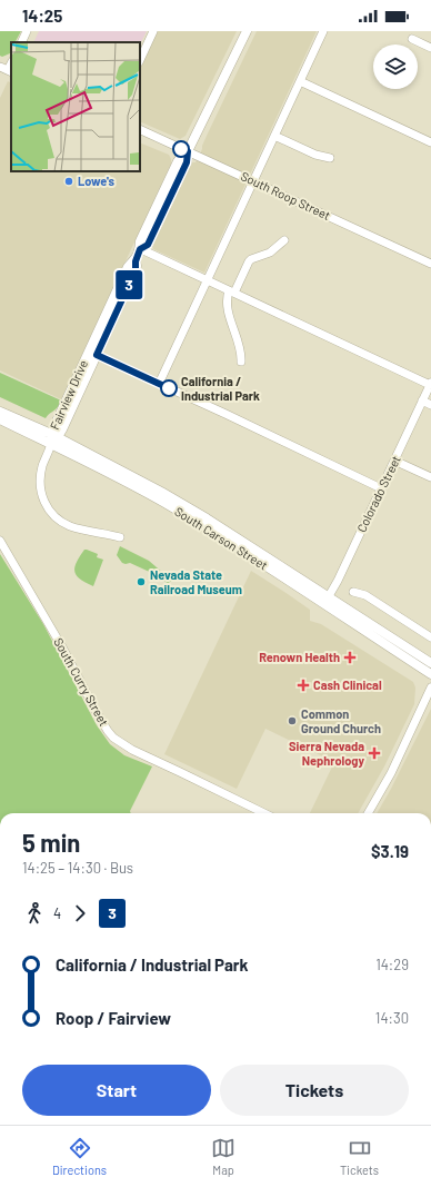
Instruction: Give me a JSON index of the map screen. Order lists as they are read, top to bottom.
{
  "streets": {
    "main road": ["Fairview Drive", "South Carson Street"],
    "street": ["South Roop Street", "Colorado Street", "South Curry Street"]
  },
  "crossings": [
    ["South Roop Street", "Fairview Drive"],
    ["Fairview Drive", "South Carson Street"],
    ["Colorado Street", "South Carson Street"]
  ],
  "places": {
    "other": [
      "Lowe's",
      "California / Industrial Park",
      "Nevada State Railroad Museum",
      "Common Ground Church"
    ],
    "health": ["Renown Health", "Cash Clinical", "Sierra Nevada Nephrology"]
  },
  "lines": ["bus line 3"],
  "page": {
    "status": "14:25",
    "on_map": "3",
    "heading": ["5 min", "14:25 – 14:30 · Bus", "$3.19"],
    "legs": ["4", "3"],
    "list": [
      {
        "name": "California / Industrial Park",
        "value": "14:29"
      },
      {
        "name": "Roop / Fairview",
        "value": "14:30"
      }
    ],
    "buttons": ["Start", "Tickets"],
    "tabs": ["Directions", "Map", "Tickets"]
  }
}
